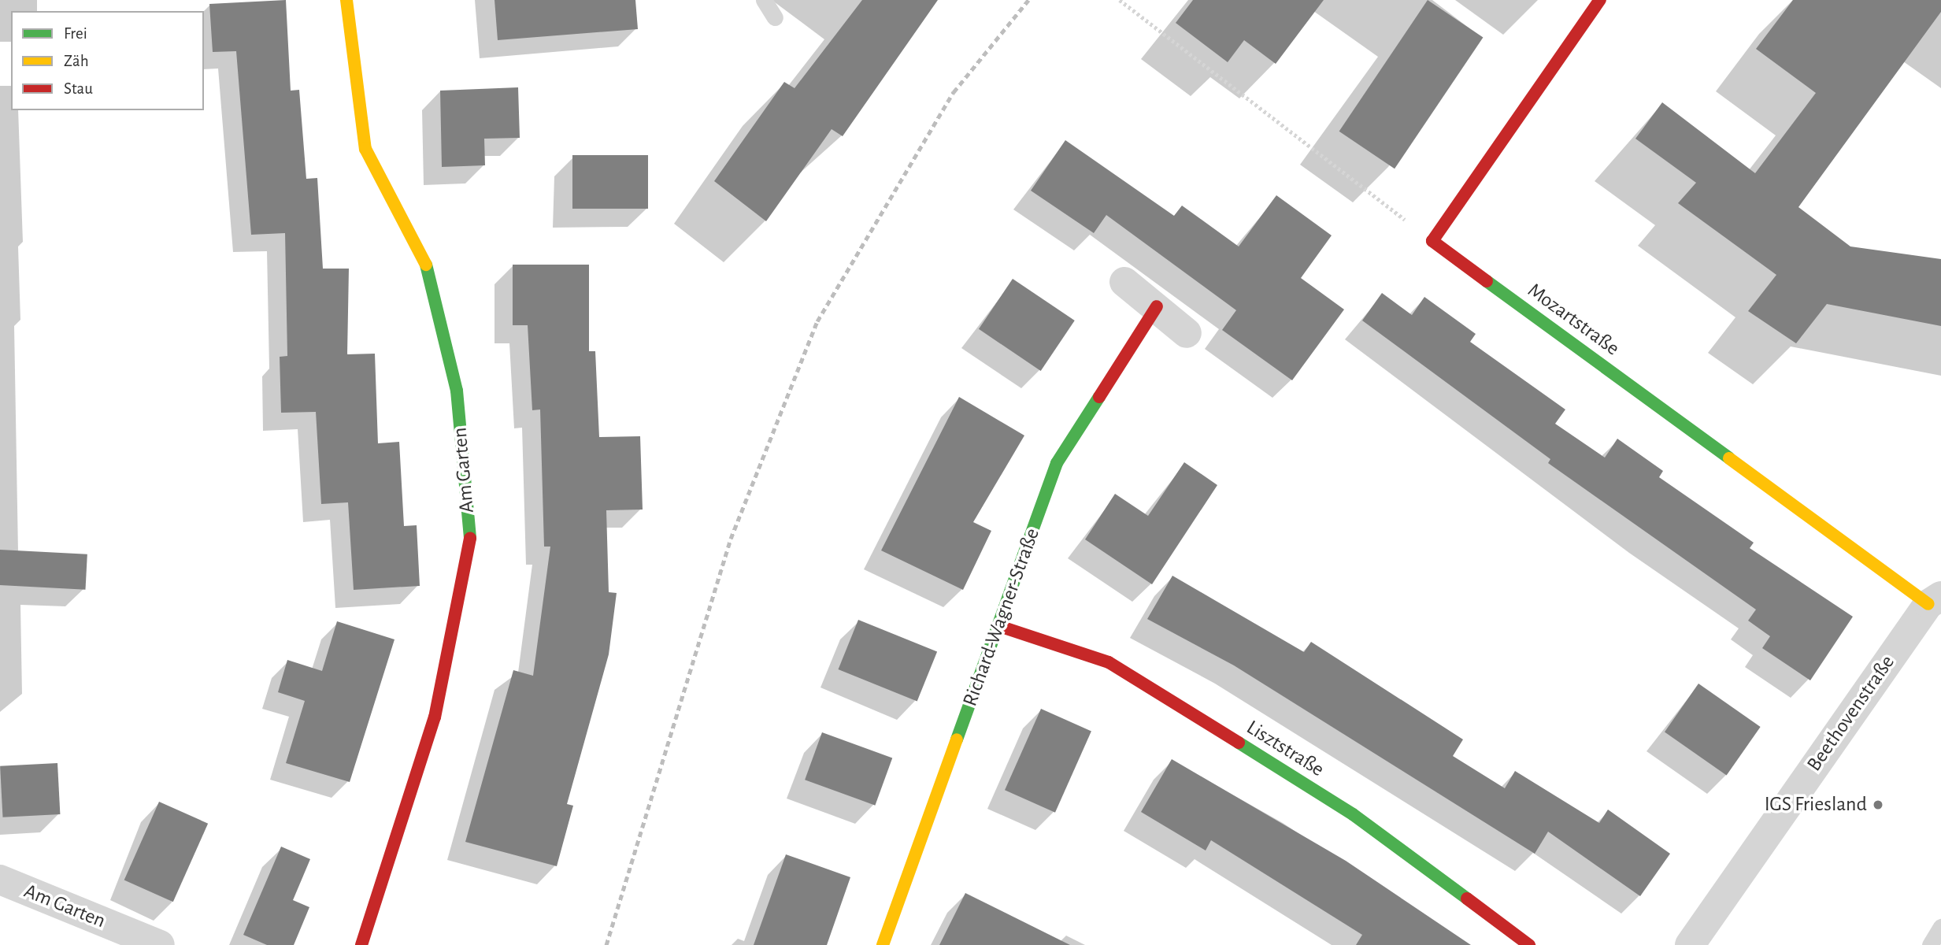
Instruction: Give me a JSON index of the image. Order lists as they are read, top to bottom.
{
  "streets": {
    "street": [
      "Mozartstraße",
      "Am Garten",
      "Richard-Wagner-Straße",
      "Beethovenstraße",
      "Lisztstraße"
    ]
  },
  "crossings": [
    ["Mozartstraße", "Beethovenstraße"],
    ["Richard-Wagner-Straße", "Lisztstraße"]
  ],
  "places": ["IGS Friesland"],
  "legend": ["Frei", "Zäh", "Stau"]
}
